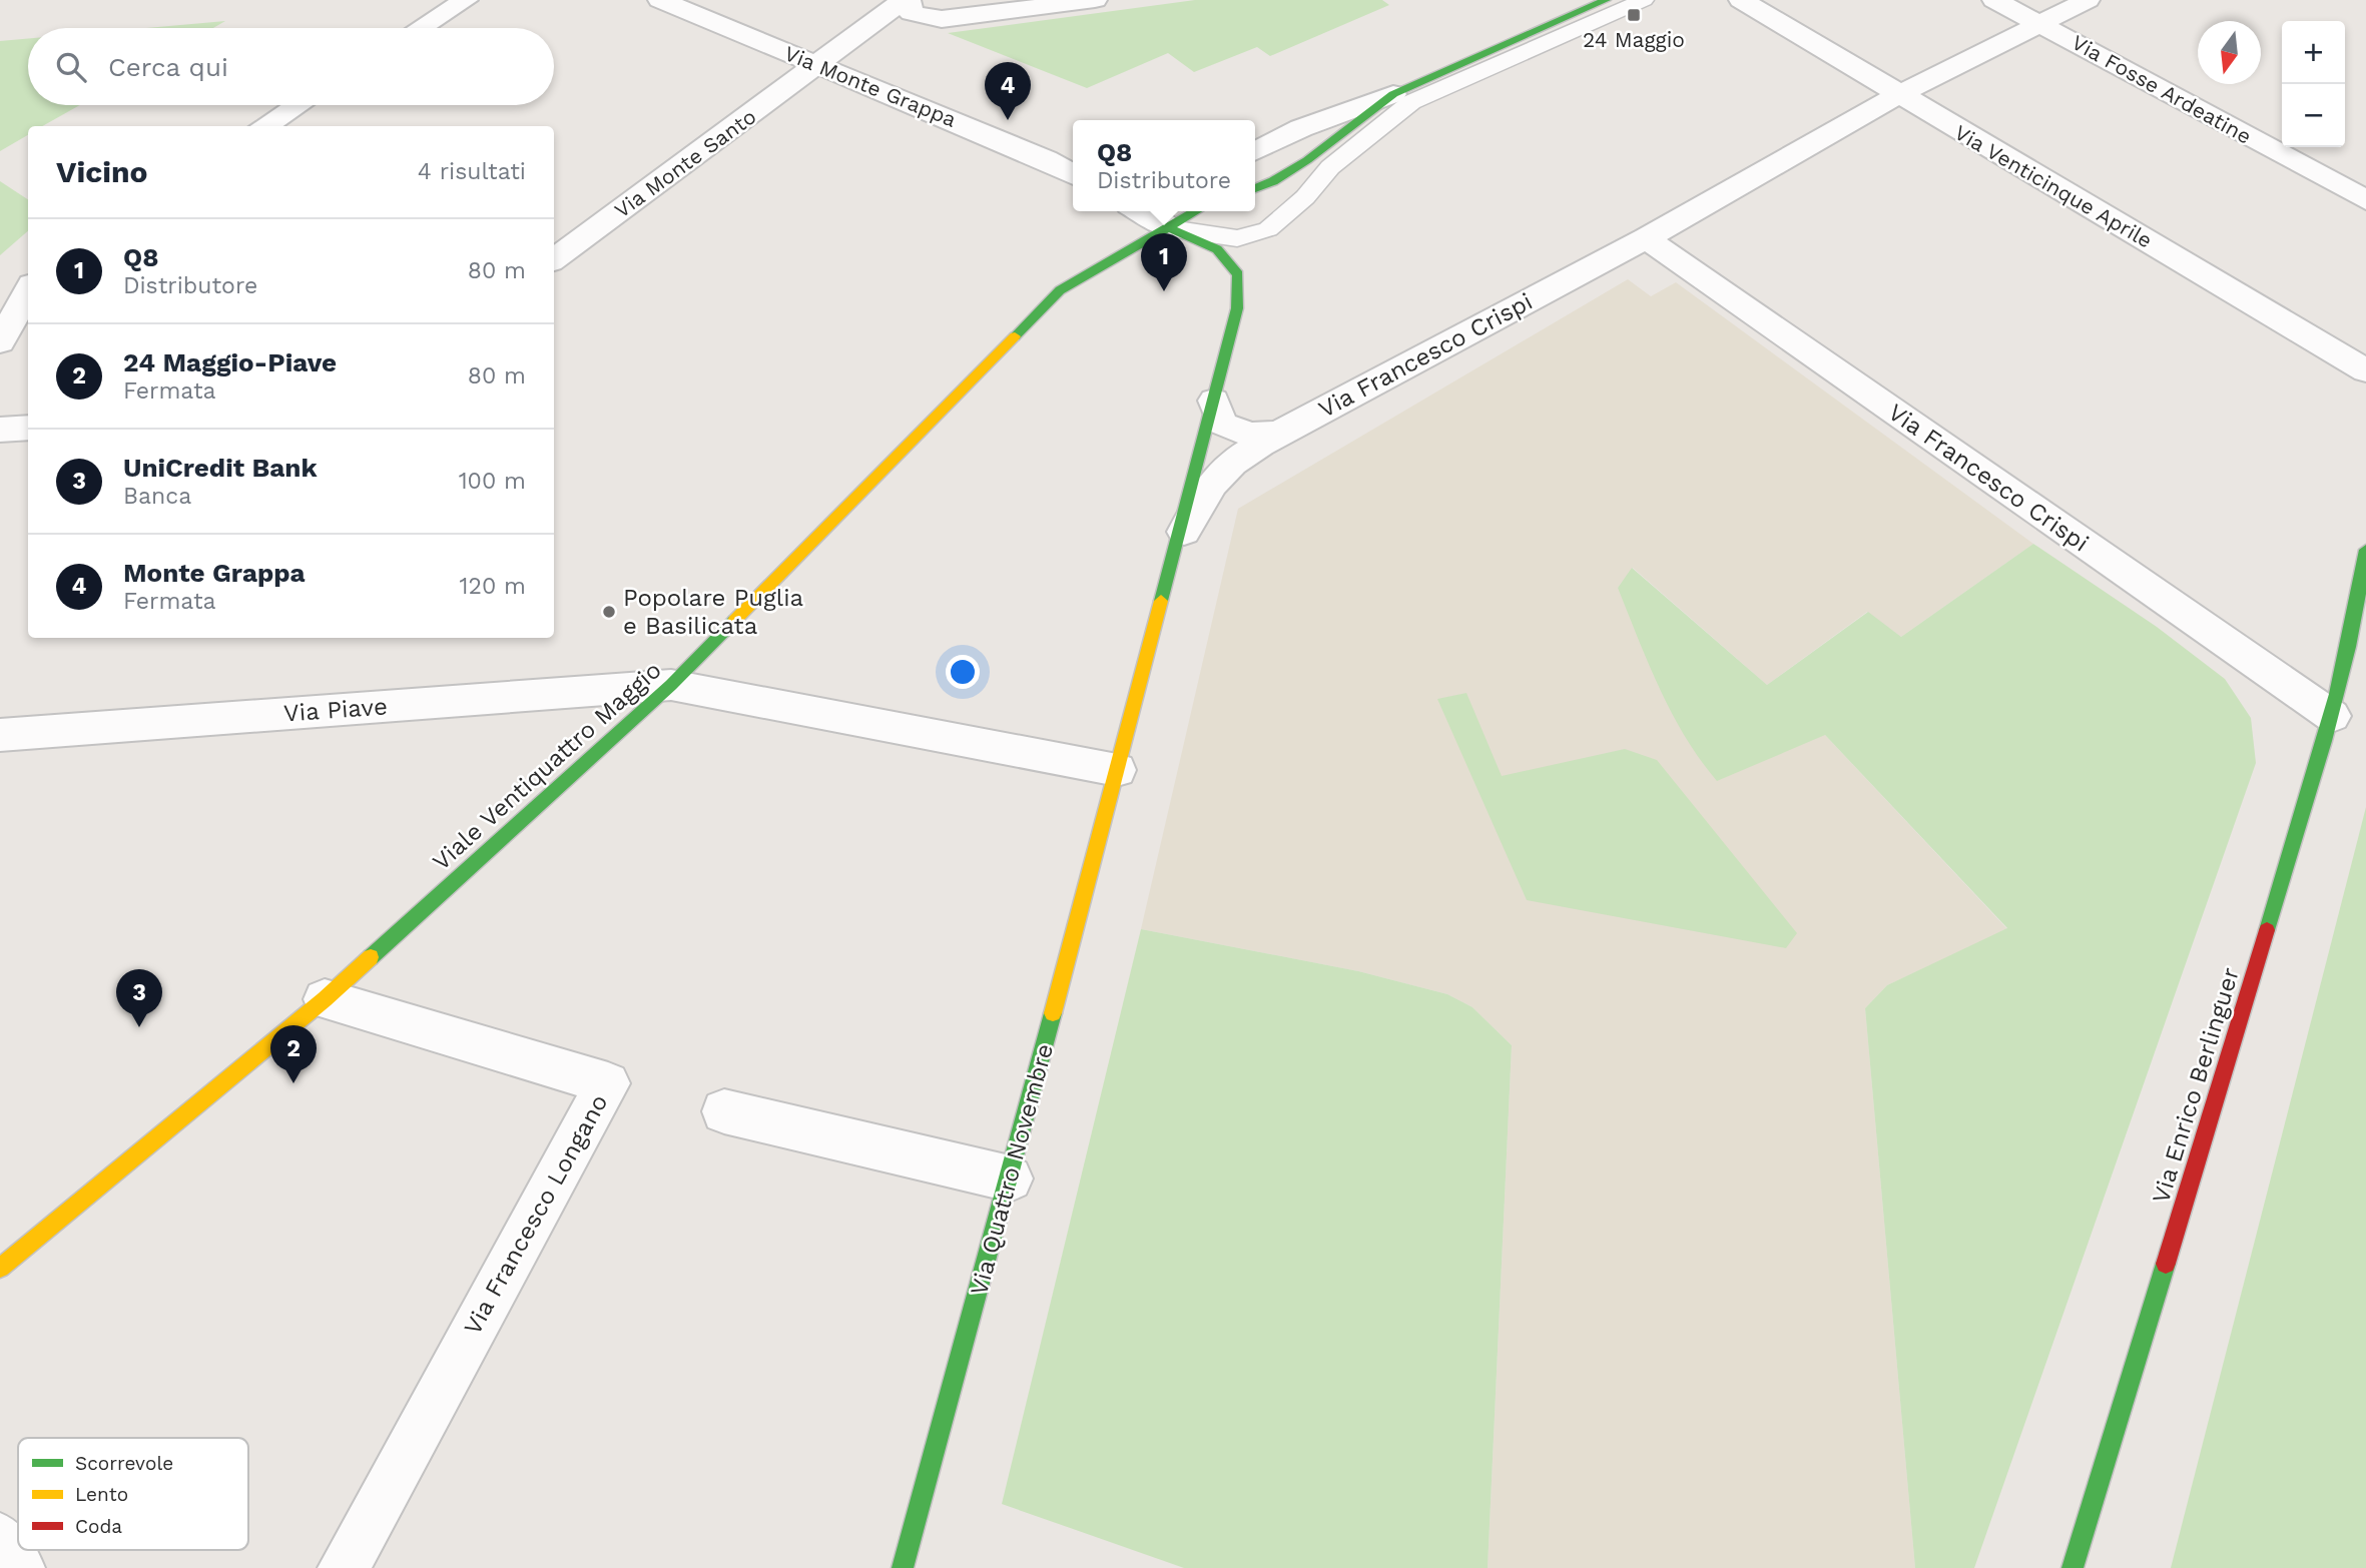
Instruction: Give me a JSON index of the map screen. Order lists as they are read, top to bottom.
{
  "streets": {
    "main road": ["Viale Ventiquattro Maggio", "Via Enrico Berlinguer", "Via Quattro Novembre"],
    "street": [
      "Via Monte Grappa",
      "Via Fosse Ardeatine",
      "Via Monte Santo",
      "Via Venticinque Aprile",
      "Via Francesco Crispi",
      "Via Piave",
      "Via Francesco Longano"
    ]
  },
  "crossings": [
    ["Via Monte Grappa", "Via Monte Santo"],
    ["Via Fosse Ardeatine", "Via Francesco Crispi"],
    ["Via Venticinque Aprile", "Via Francesco Crispi"],
    ["Via Francesco Crispi", "Via Enrico Berlinguer"],
    ["Via Francesco Crispi", "Via Quattro Novembre"],
    ["Via Piave", "Viale Ventiquattro Maggio"],
    ["Viale Ventiquattro Maggio", "Via Quattro Novembre"],
    ["Viale Ventiquattro Maggio", "Via Francesco Longano"]
  ],
  "places": {
    "transit": ["24 Maggio"],
    "other": ["Popolare Puglia e Basilicata"]
  },
  "legend": ["Scorrevole", "Lento", "Coda"],
  "north": "bottom",
  "page": {
    "map_buttons": ["+", "−"],
    "search": "Cerca qui",
    "pins": [
      "4",
      "1",
      "3",
      "2"
    ],
    "popup": ["Q8", "Distributore"],
    "heading": ["Vicino", "4 risultati"],
    "list": [
      {
        "mark": "1",
        "name": "Q8",
        "note": "Distributore",
        "value": "80 m"
      },
      {
        "mark": "2",
        "name": "24 Maggio-Piave",
        "note": "Fermata",
        "value": "80 m"
      },
      {
        "mark": "3",
        "name": "UniCredit Bank",
        "note": "Banca",
        "value": "100 m"
      },
      {
        "mark": "4",
        "name": "Monte Grappa",
        "note": "Fermata",
        "value": "120 m"
      }
    ]
  }
}
